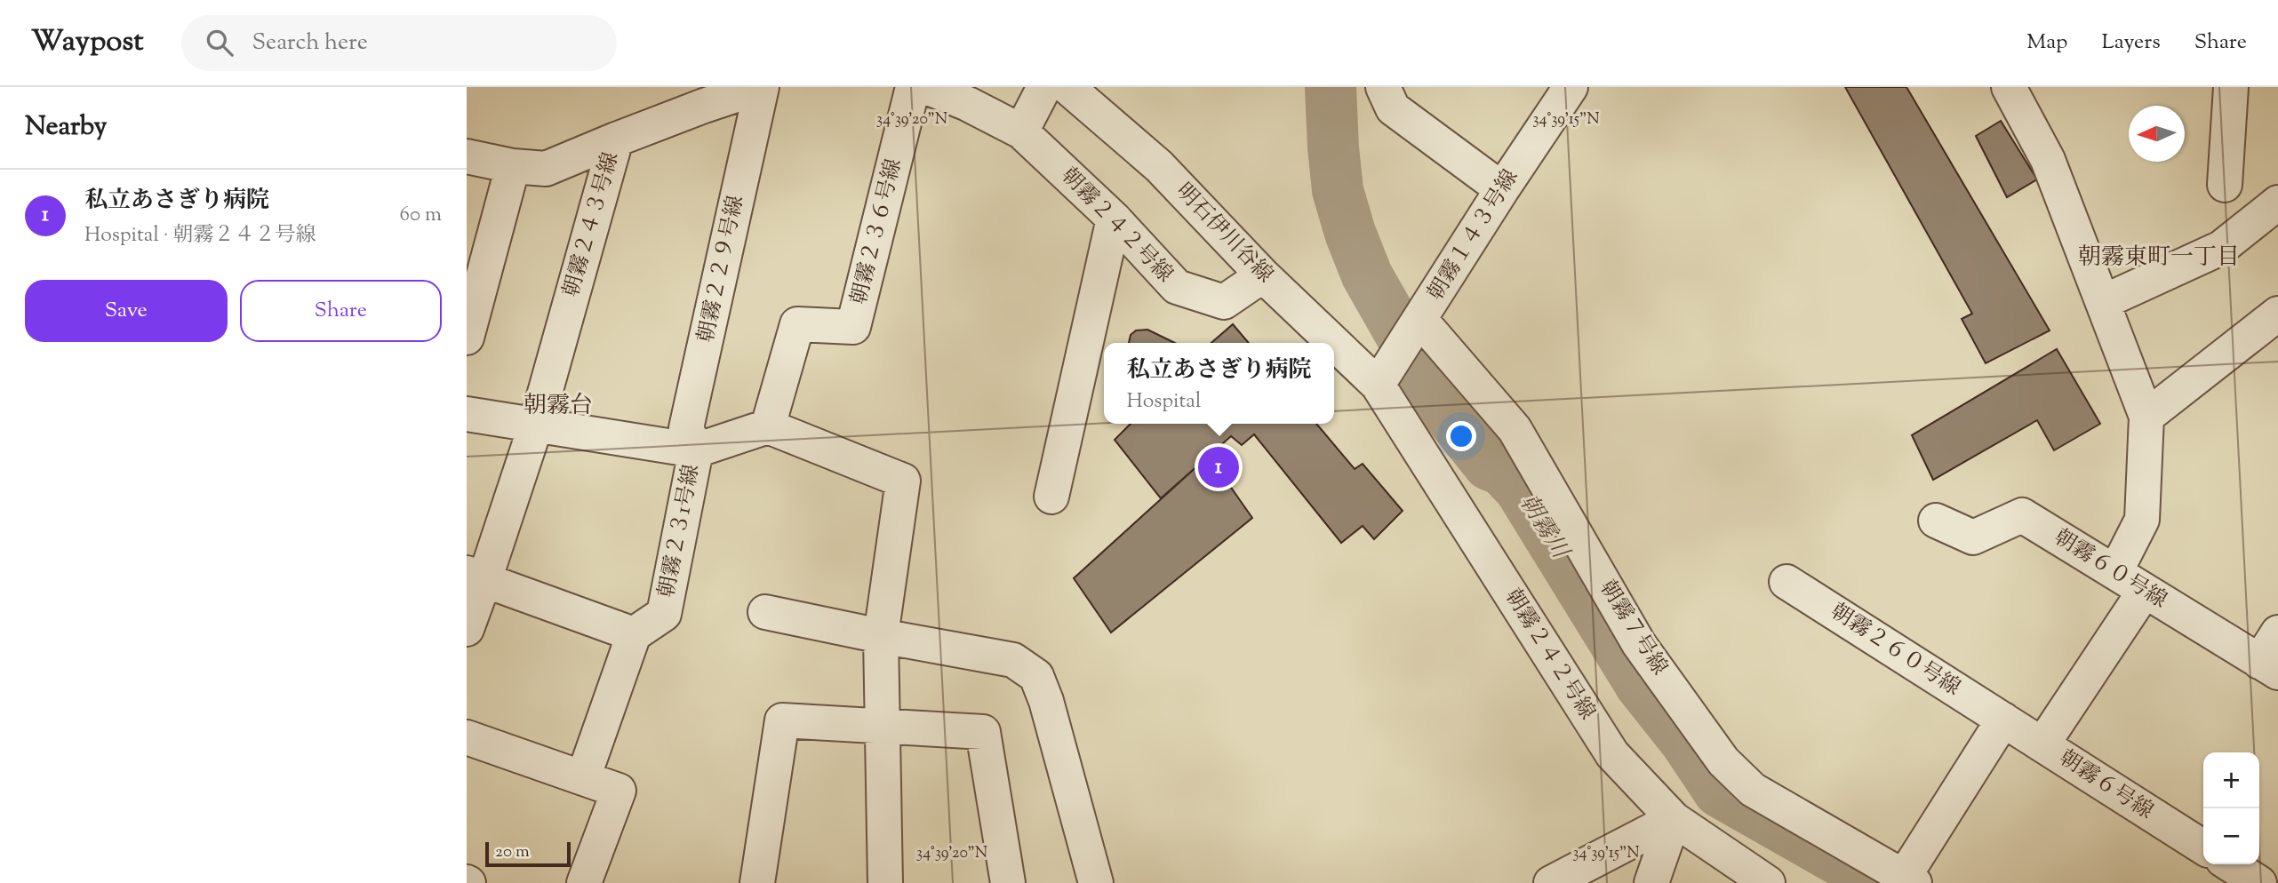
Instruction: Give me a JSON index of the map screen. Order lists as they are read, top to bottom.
{
  "streets": {
    "street": [
      "朝霧２４３号線",
      "朝霧２４２号線",
      "朝霧２３６号線",
      "明石伊川谷線",
      "朝霧１４３号線",
      "朝霧２２９号線",
      "朝霧２３1号線",
      "朝霧６０号線",
      "朝霧７号線",
      "朝霧２６０号線",
      "朝霧６号線"
    ]
  },
  "crossings": [
    ["朝霧２４３号線", "朝霧２３1号線"],
    ["朝霧２４２号線", "明石伊川谷線"],
    ["朝霧２４２号線", "朝霧１４３号線"],
    ["朝霧２３６号線", "朝霧２３1号線"],
    ["明石伊川谷線", "朝霧１４３号線"],
    ["朝霧１４３号線", "朝霧７号線"],
    ["朝霧２２９号線", "朝霧２３1号線"],
    ["朝霧２６０号線", "朝霧６号線"]
  ],
  "districts": ["朝霧東町一丁目", "朝霧台"],
  "water": ["朝霧川"],
  "scale_bar": "20 m",
  "north": "left",
  "page": {
    "header": "Waypost",
    "search": "Search here",
    "nav": ["Map", "Layers", "Share"],
    "heading": "Nearby",
    "list": [
      {
        "mark": "1",
        "name": "私立あさぎり病院",
        "note": "Hospital · 朝霧２４２号線",
        "value": "60 m"
      }
    ],
    "buttons": ["Save", "Share"],
    "popup": ["私立あさぎり病院", "Hospital"],
    "pins": "1",
    "map_buttons": ["+", "−"],
    "scale": "20 m"
  },
  "coordinates": ["34°39'20\"N", "34°39'15\"N"]
}
